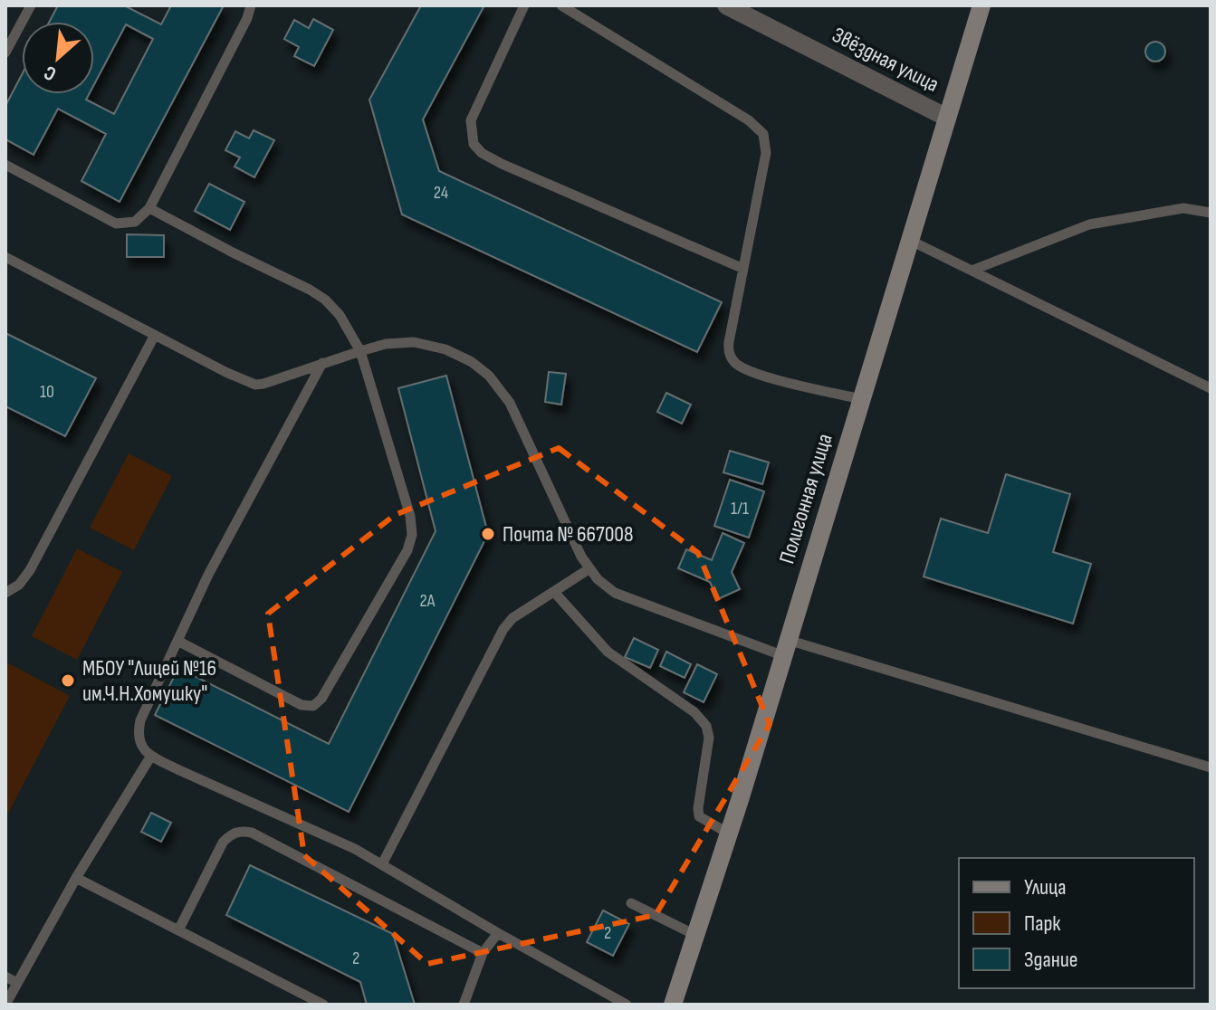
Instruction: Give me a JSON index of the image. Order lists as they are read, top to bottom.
{
  "streets": {
    "street": ["Звёздная улица", "Полигонная улица"]
  },
  "crossings": [
    ["Звёздная улица", "Полигонная улица"]
  ],
  "places": ["Почта № 667008", "МБОУ \"Лицей №16 им.Ч.Н.Хомушку\""],
  "house_numbers": [
    "24",
    "10",
    "1/1",
    "2А",
    "2",
    "2"
  ],
  "legend": ["Улица", "Парк", "Здание"],
  "north": "bottom left"
}
